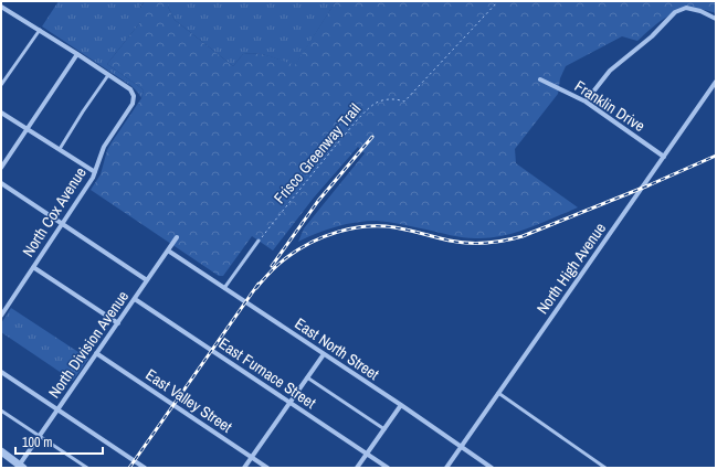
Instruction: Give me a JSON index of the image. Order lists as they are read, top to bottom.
{
  "streets": {
    "street": [
      "Franklin Drive",
      "North Cox Avenue",
      "North High Avenue",
      "North Division Avenue",
      "East North Street",
      "East Furnace Street",
      "East Valley Street"
    ],
    "path": ["Frisco Greenway Trail"]
  },
  "crossings": [
    ["Franklin Drive", "North High Avenue"],
    ["North High Avenue", "East North Street"],
    ["North Division Avenue", "East North Street"],
    ["North Division Avenue", "East Furnace Street"],
    ["North Division Avenue", "East Valley Street"]
  ],
  "scale_bar": "100 m"
}
